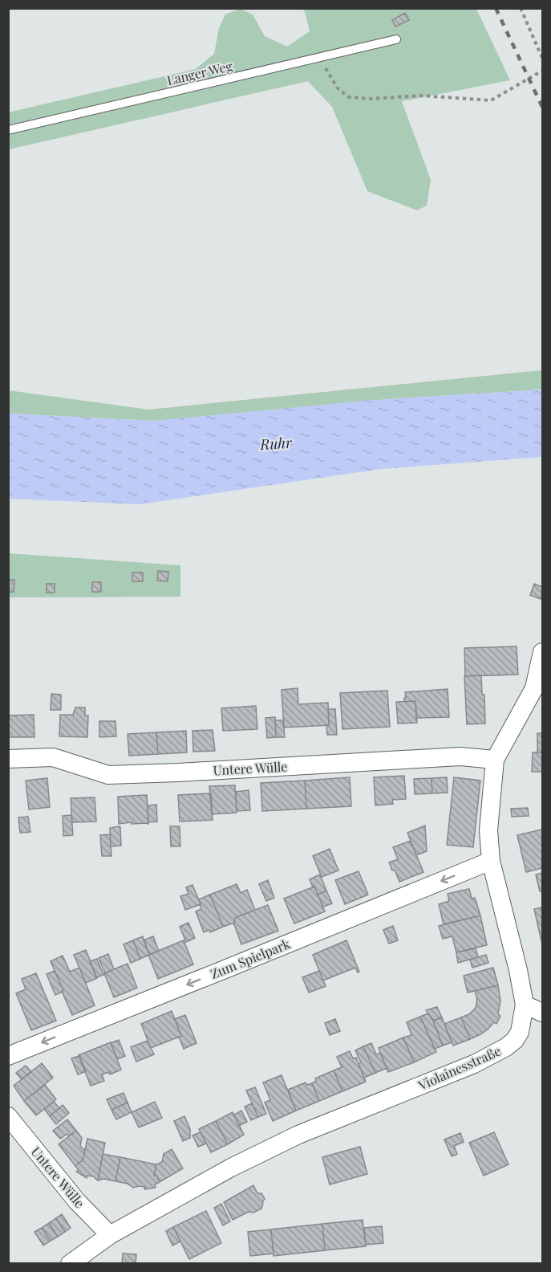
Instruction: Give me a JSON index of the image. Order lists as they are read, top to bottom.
{
  "streets": {
    "street": ["Untere Wülle", "Zum Spielpark", "Violainesstraße"],
    "lane": ["Langer Weg"]
  },
  "crossings": [
    ["Untere Wülle", "Violainesstraße"],
    ["Zum Spielpark", "Violainesstraße"]
  ],
  "one_way": ["Zum Spielpark"],
  "water": ["Ruhr"]
}
